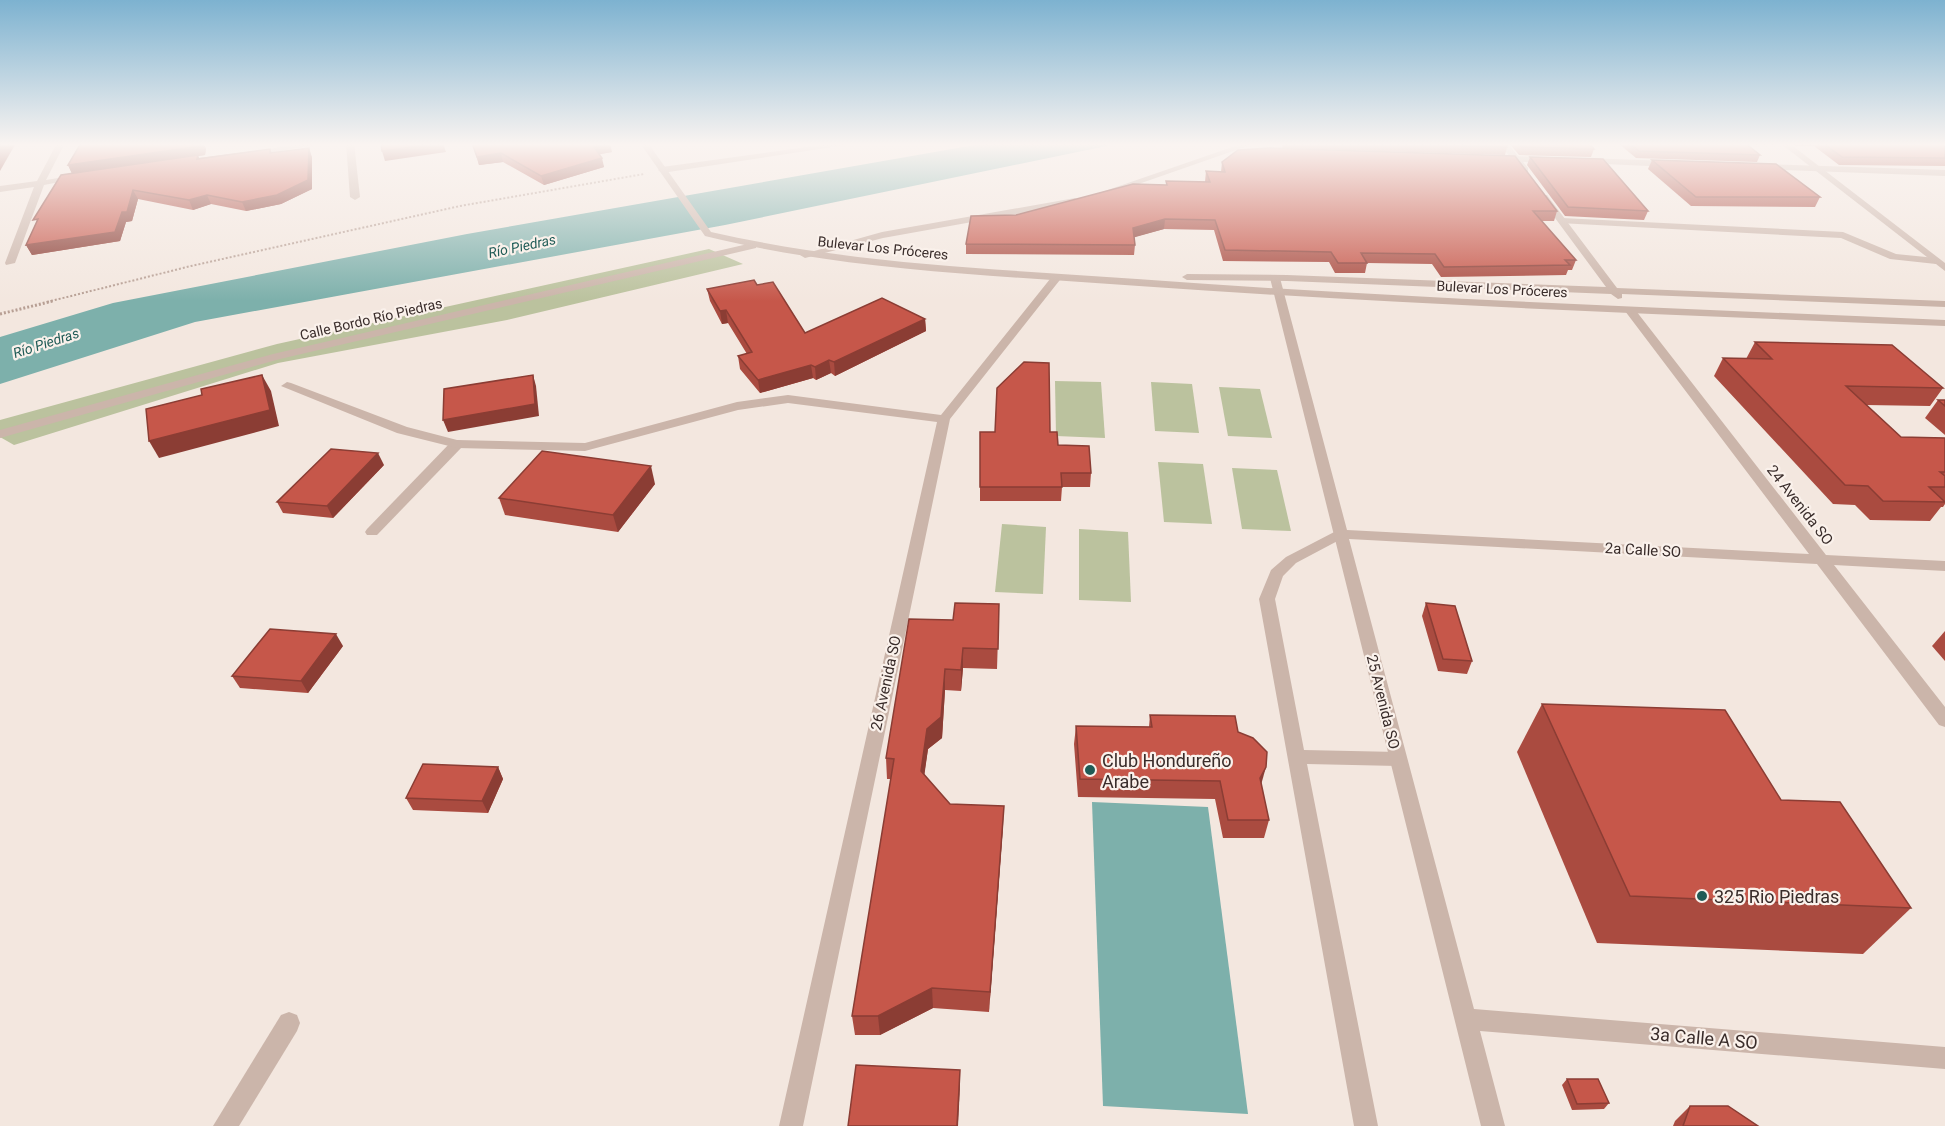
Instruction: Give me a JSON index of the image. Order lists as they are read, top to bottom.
{
  "streets": {
    "street": [
      "Bulevar Los Próceres",
      "Calle Bordo Río Piedras",
      "24 Avenida SO",
      "2a Calle SO",
      "26 Avenida SO",
      "25 Avenida SO",
      "3a Calle A SO"
    ]
  },
  "crossings": [
    ["Bulevar Los Próceres", "Calle Bordo Río Piedras"],
    ["Bulevar Los Próceres", "24 Avenida SO"],
    ["Bulevar Los Próceres", "26 Avenida SO"],
    ["Bulevar Los Próceres", "25 Avenida SO"],
    ["24 Avenida SO", "2a Calle SO"],
    ["2a Calle SO", "25 Avenida SO"],
    ["25 Avenida SO", "3a Calle A SO"]
  ],
  "water": ["Río Piedras"],
  "places": ["Club Hondureño Arabe", "325 Rio Piedras"]
}
